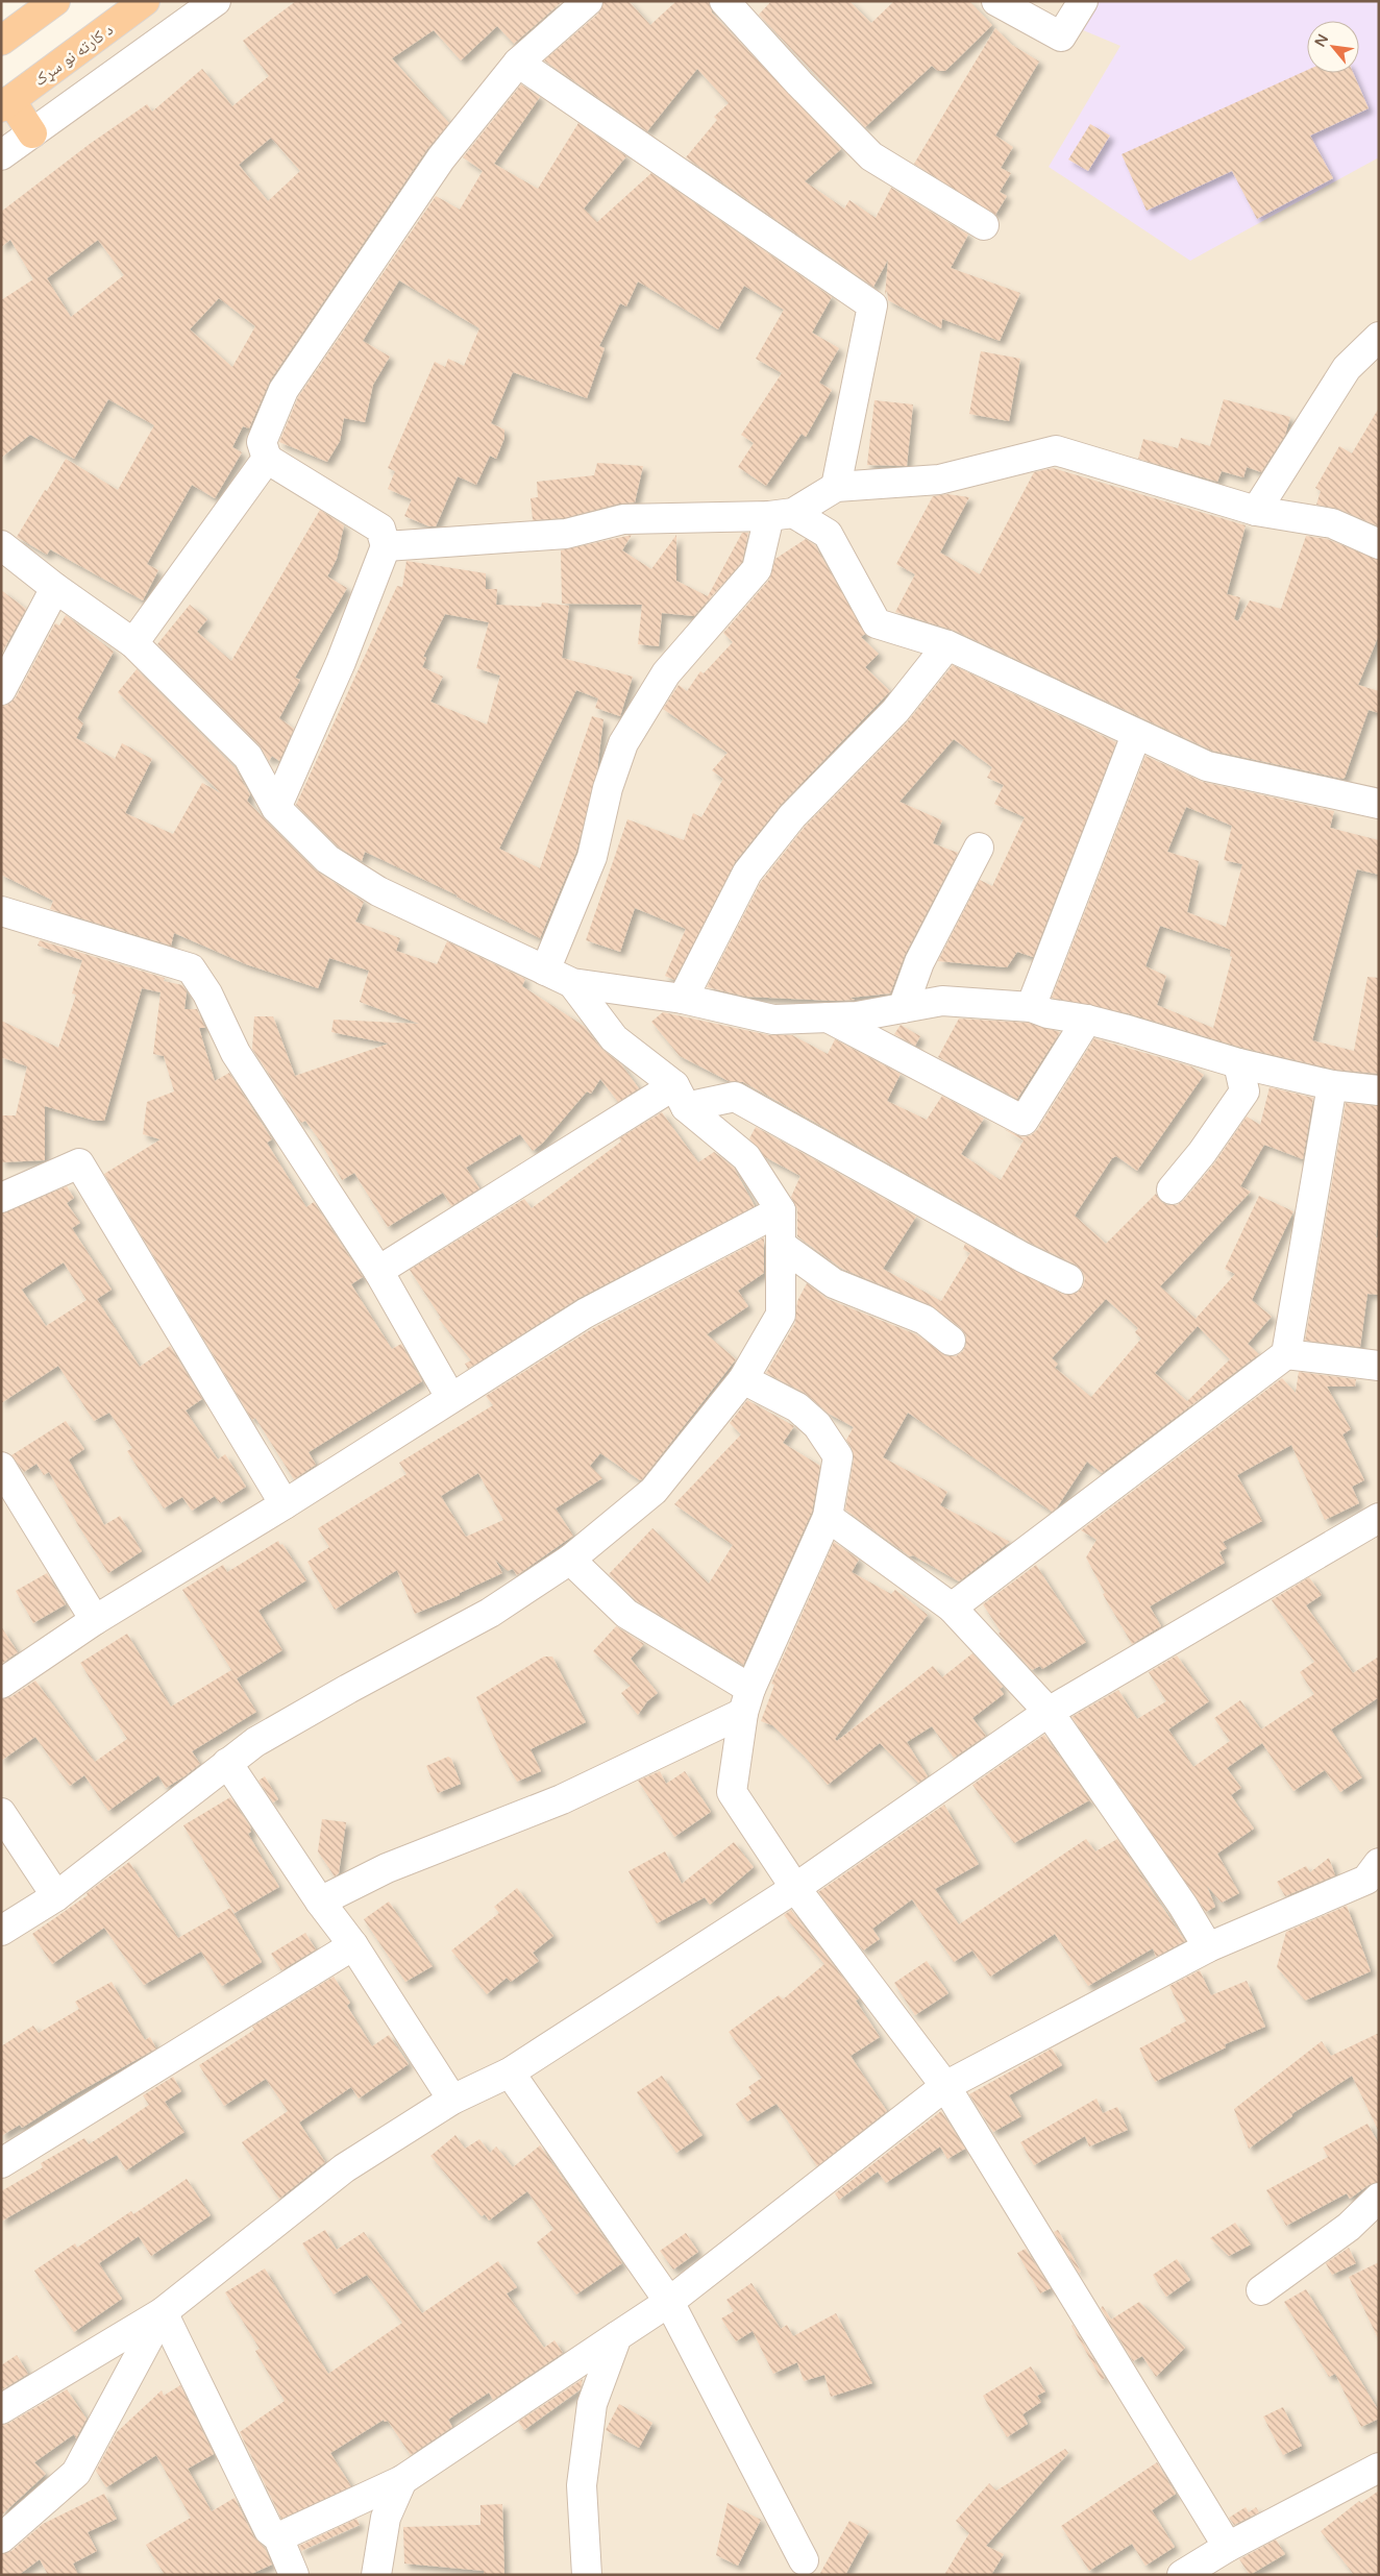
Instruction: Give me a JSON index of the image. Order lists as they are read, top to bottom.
{
  "streets": {
    "highway": ["د کارته نو سړک"]
  },
  "north": "top left"
}
